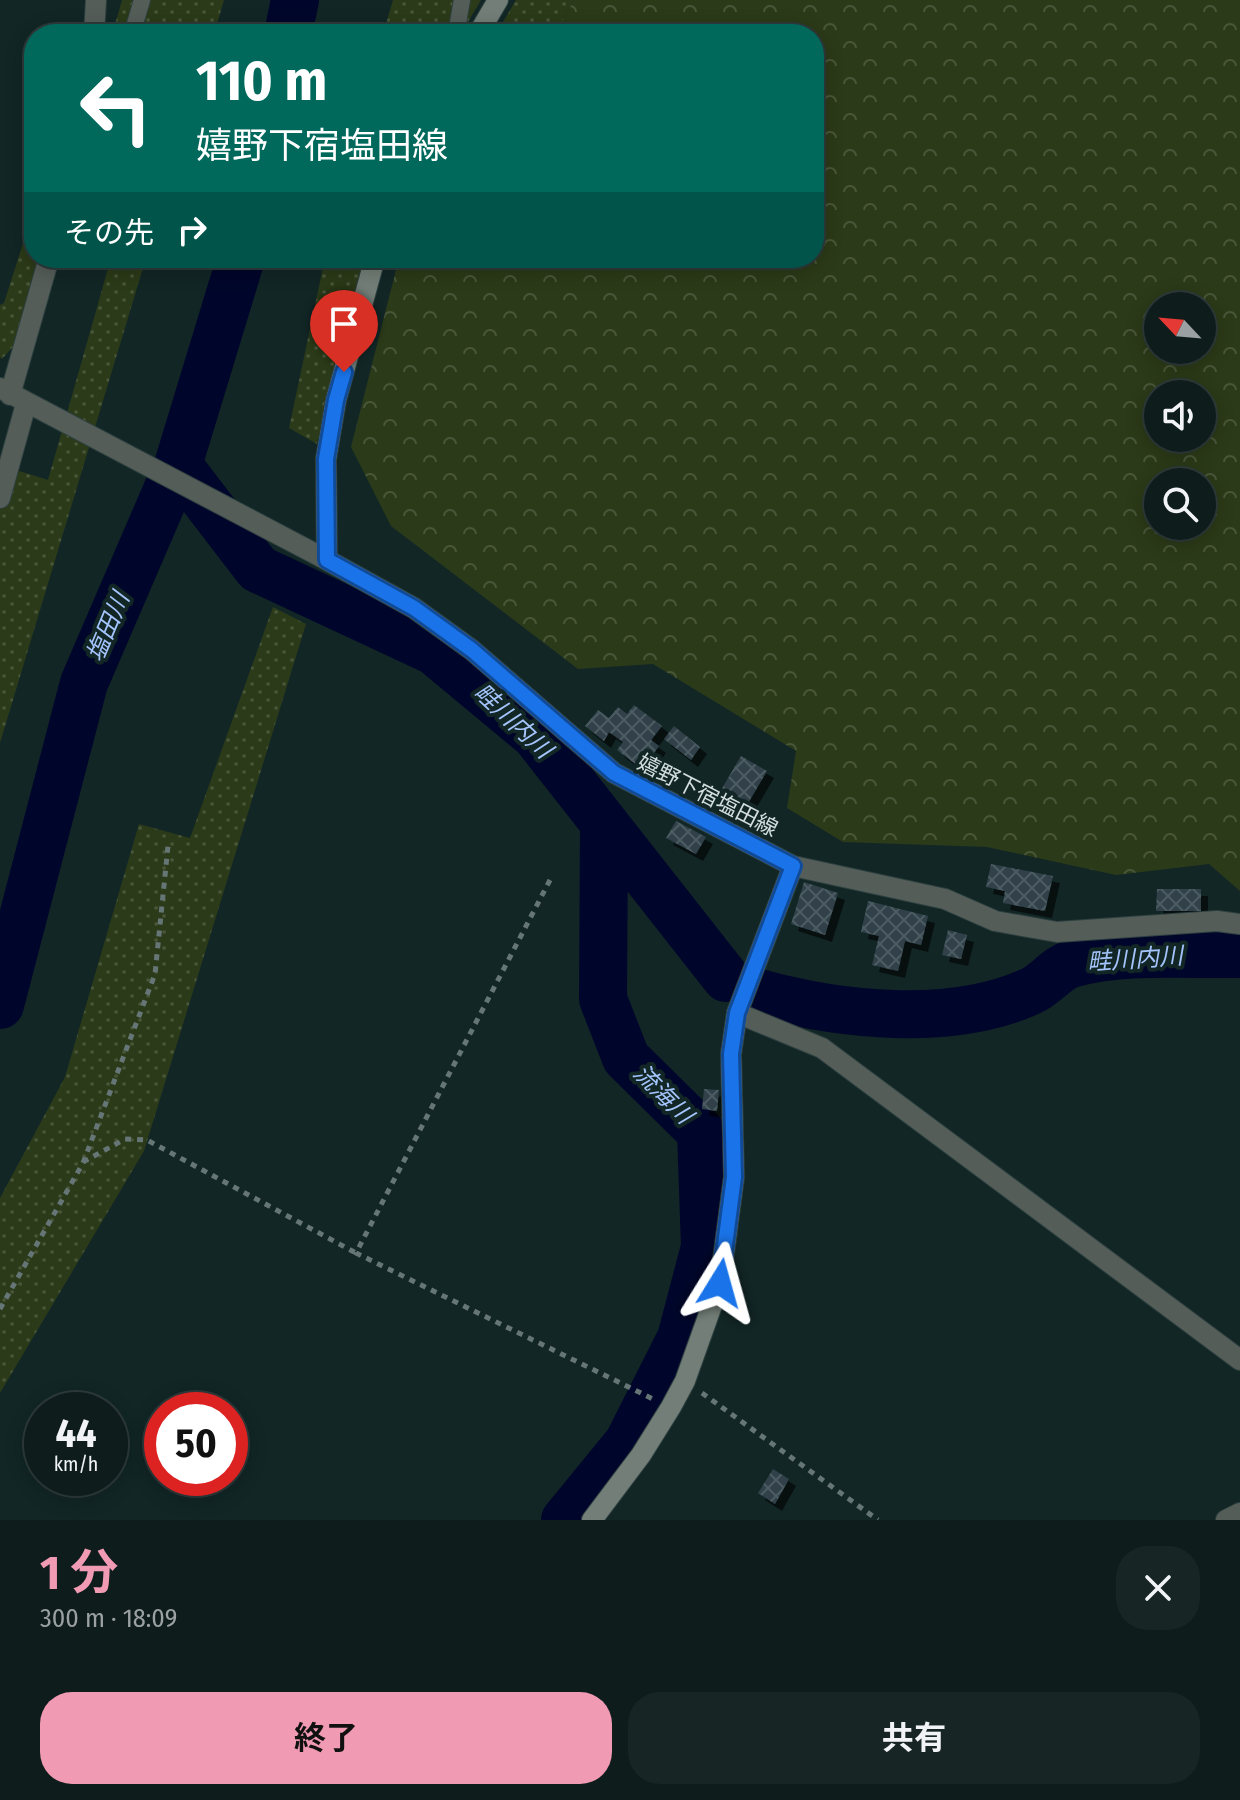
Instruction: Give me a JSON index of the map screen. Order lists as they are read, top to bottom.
{
  "streets": {
    "main road": ["嬉野下宿塩田線"]
  },
  "water": ["塩田川", "畦川内川", "流海川"],
  "north": "top left",
  "page": {
    "turn": ["110 m", "嬉野下宿塩田線"],
    "then": "その先",
    "speed": "44 km/h",
    "limit": "50",
    "heading": ["1 分", "300 m · 18:09"],
    "buttons": ["終了", "共有"]
  }
}
